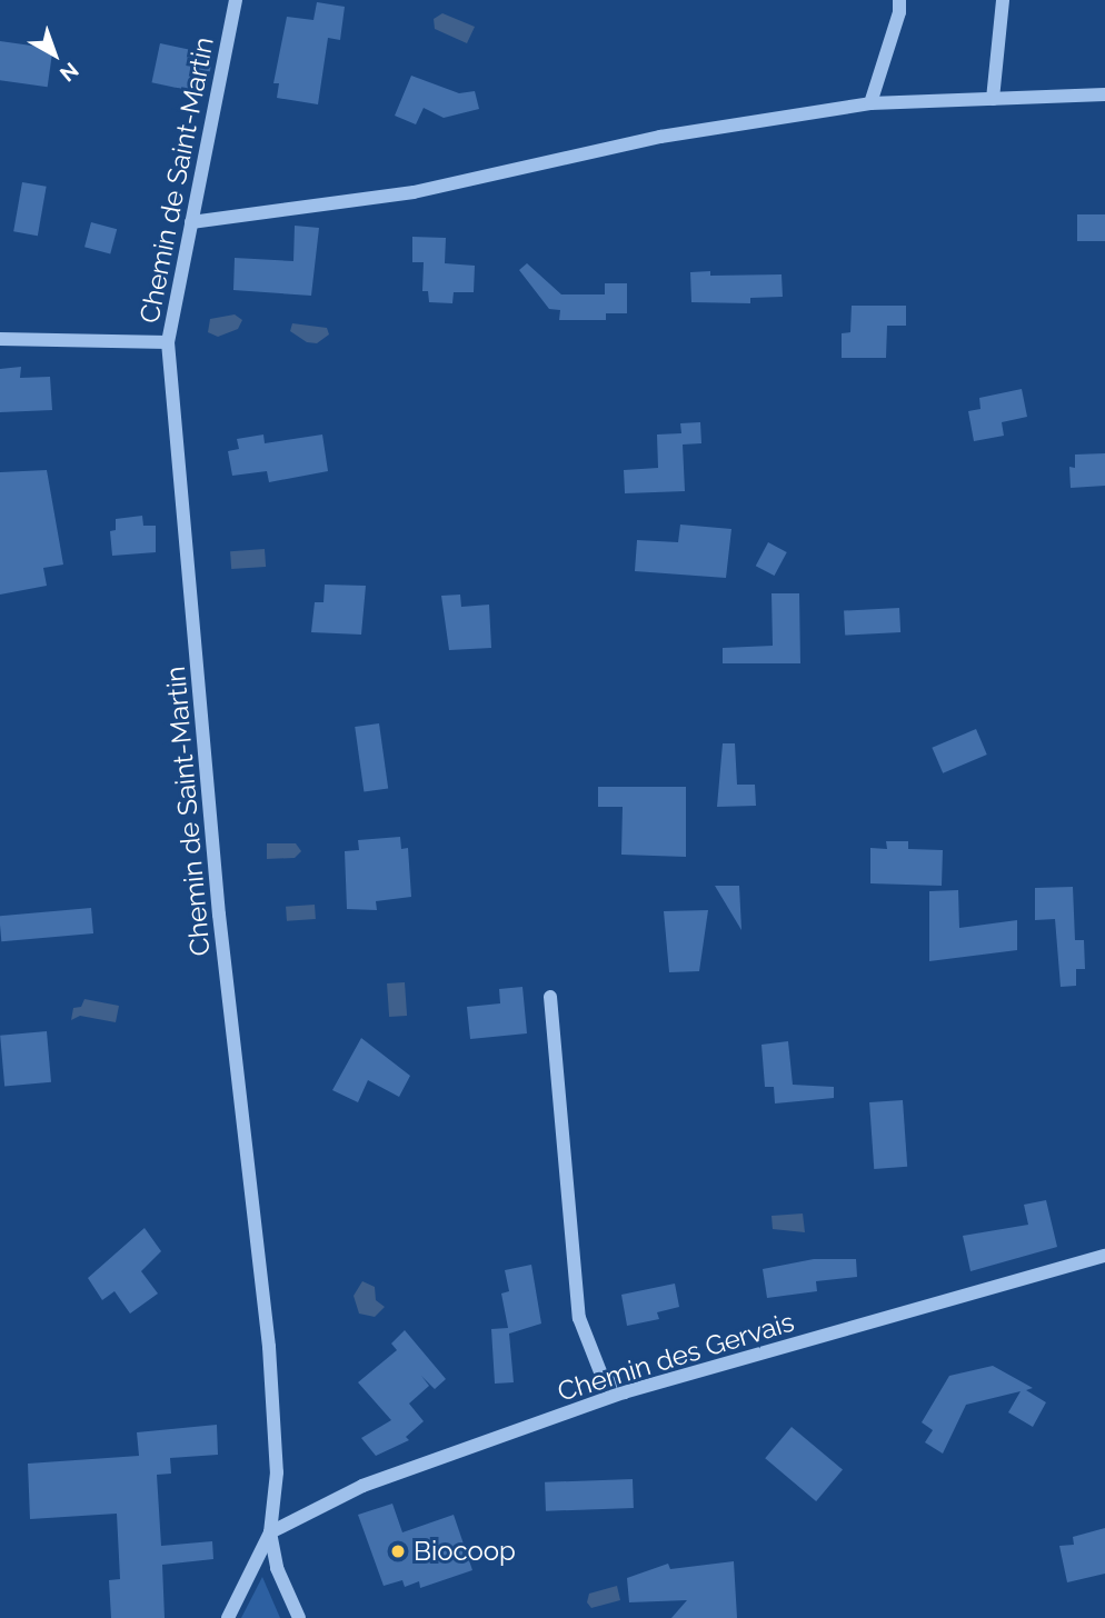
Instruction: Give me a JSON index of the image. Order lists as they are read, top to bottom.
{
  "streets": {
    "street": ["Chemin de Saint-Martin", "Chemin des Gervais"]
  },
  "crossings": [
    ["Chemin de Saint-Martin", "Chemin des Gervais"]
  ],
  "places": ["Biocoop"],
  "north": "bottom right"
}
